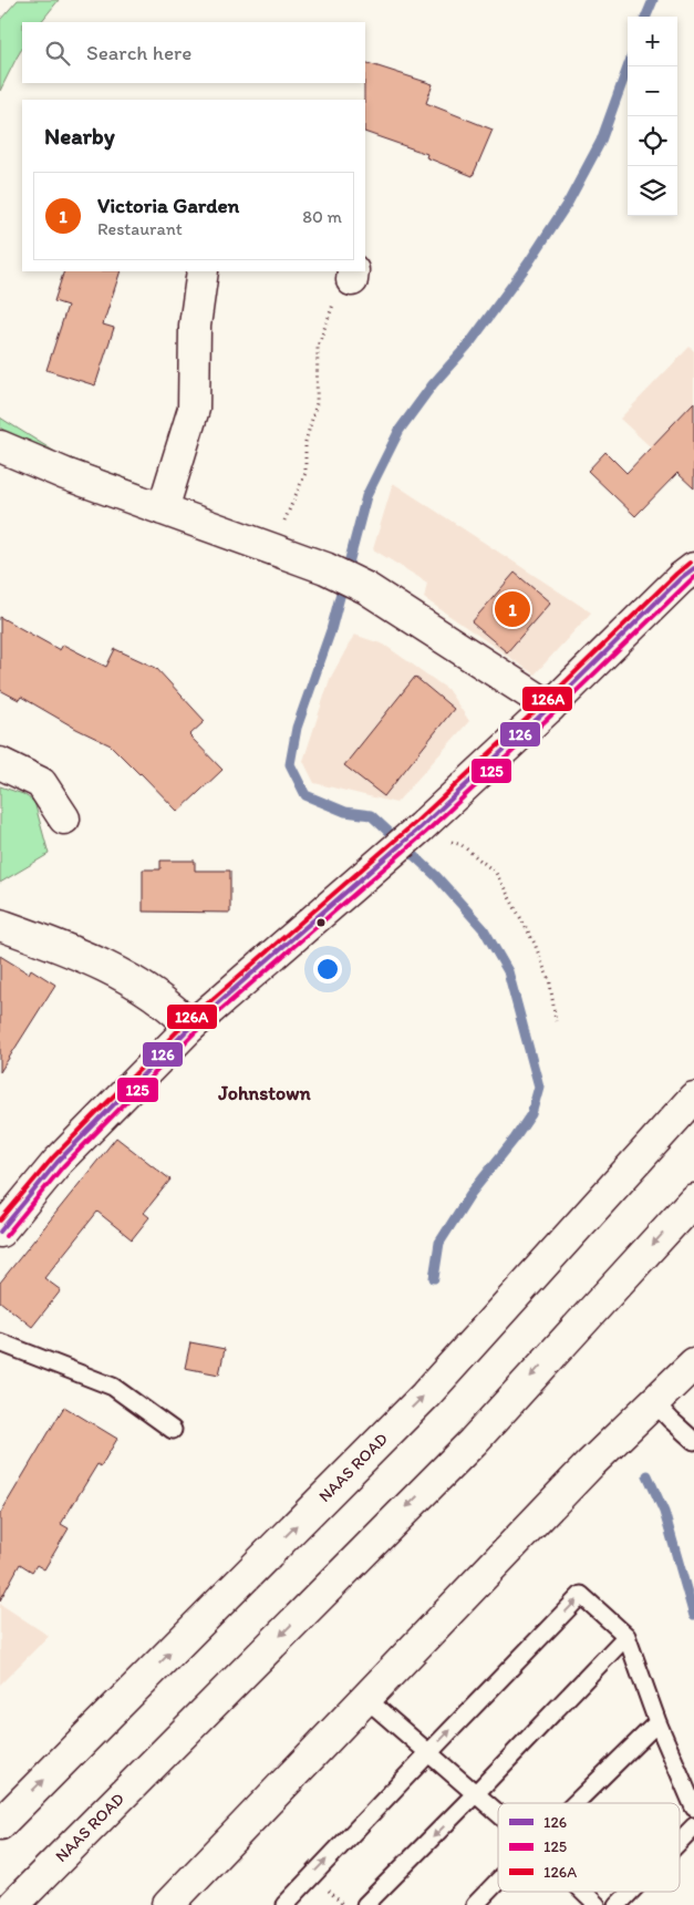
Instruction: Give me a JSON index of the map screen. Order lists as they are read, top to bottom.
{
  "streets": {
    "main road": ["NAAS ROAD"]
  },
  "districts": ["Johnstown"],
  "lines": ["transit line 126A", "transit line 126", "transit line 125"],
  "legend": ["126", "125", "126A"],
  "page": {
    "map_buttons": ["+", "−"],
    "search": "Search here",
    "heading": "Nearby",
    "list": [
      {
        "mark": "1",
        "name": "Victoria Garden",
        "note": "Restaurant",
        "value": "80 m"
      }
    ],
    "pins": "1"
  }
}
